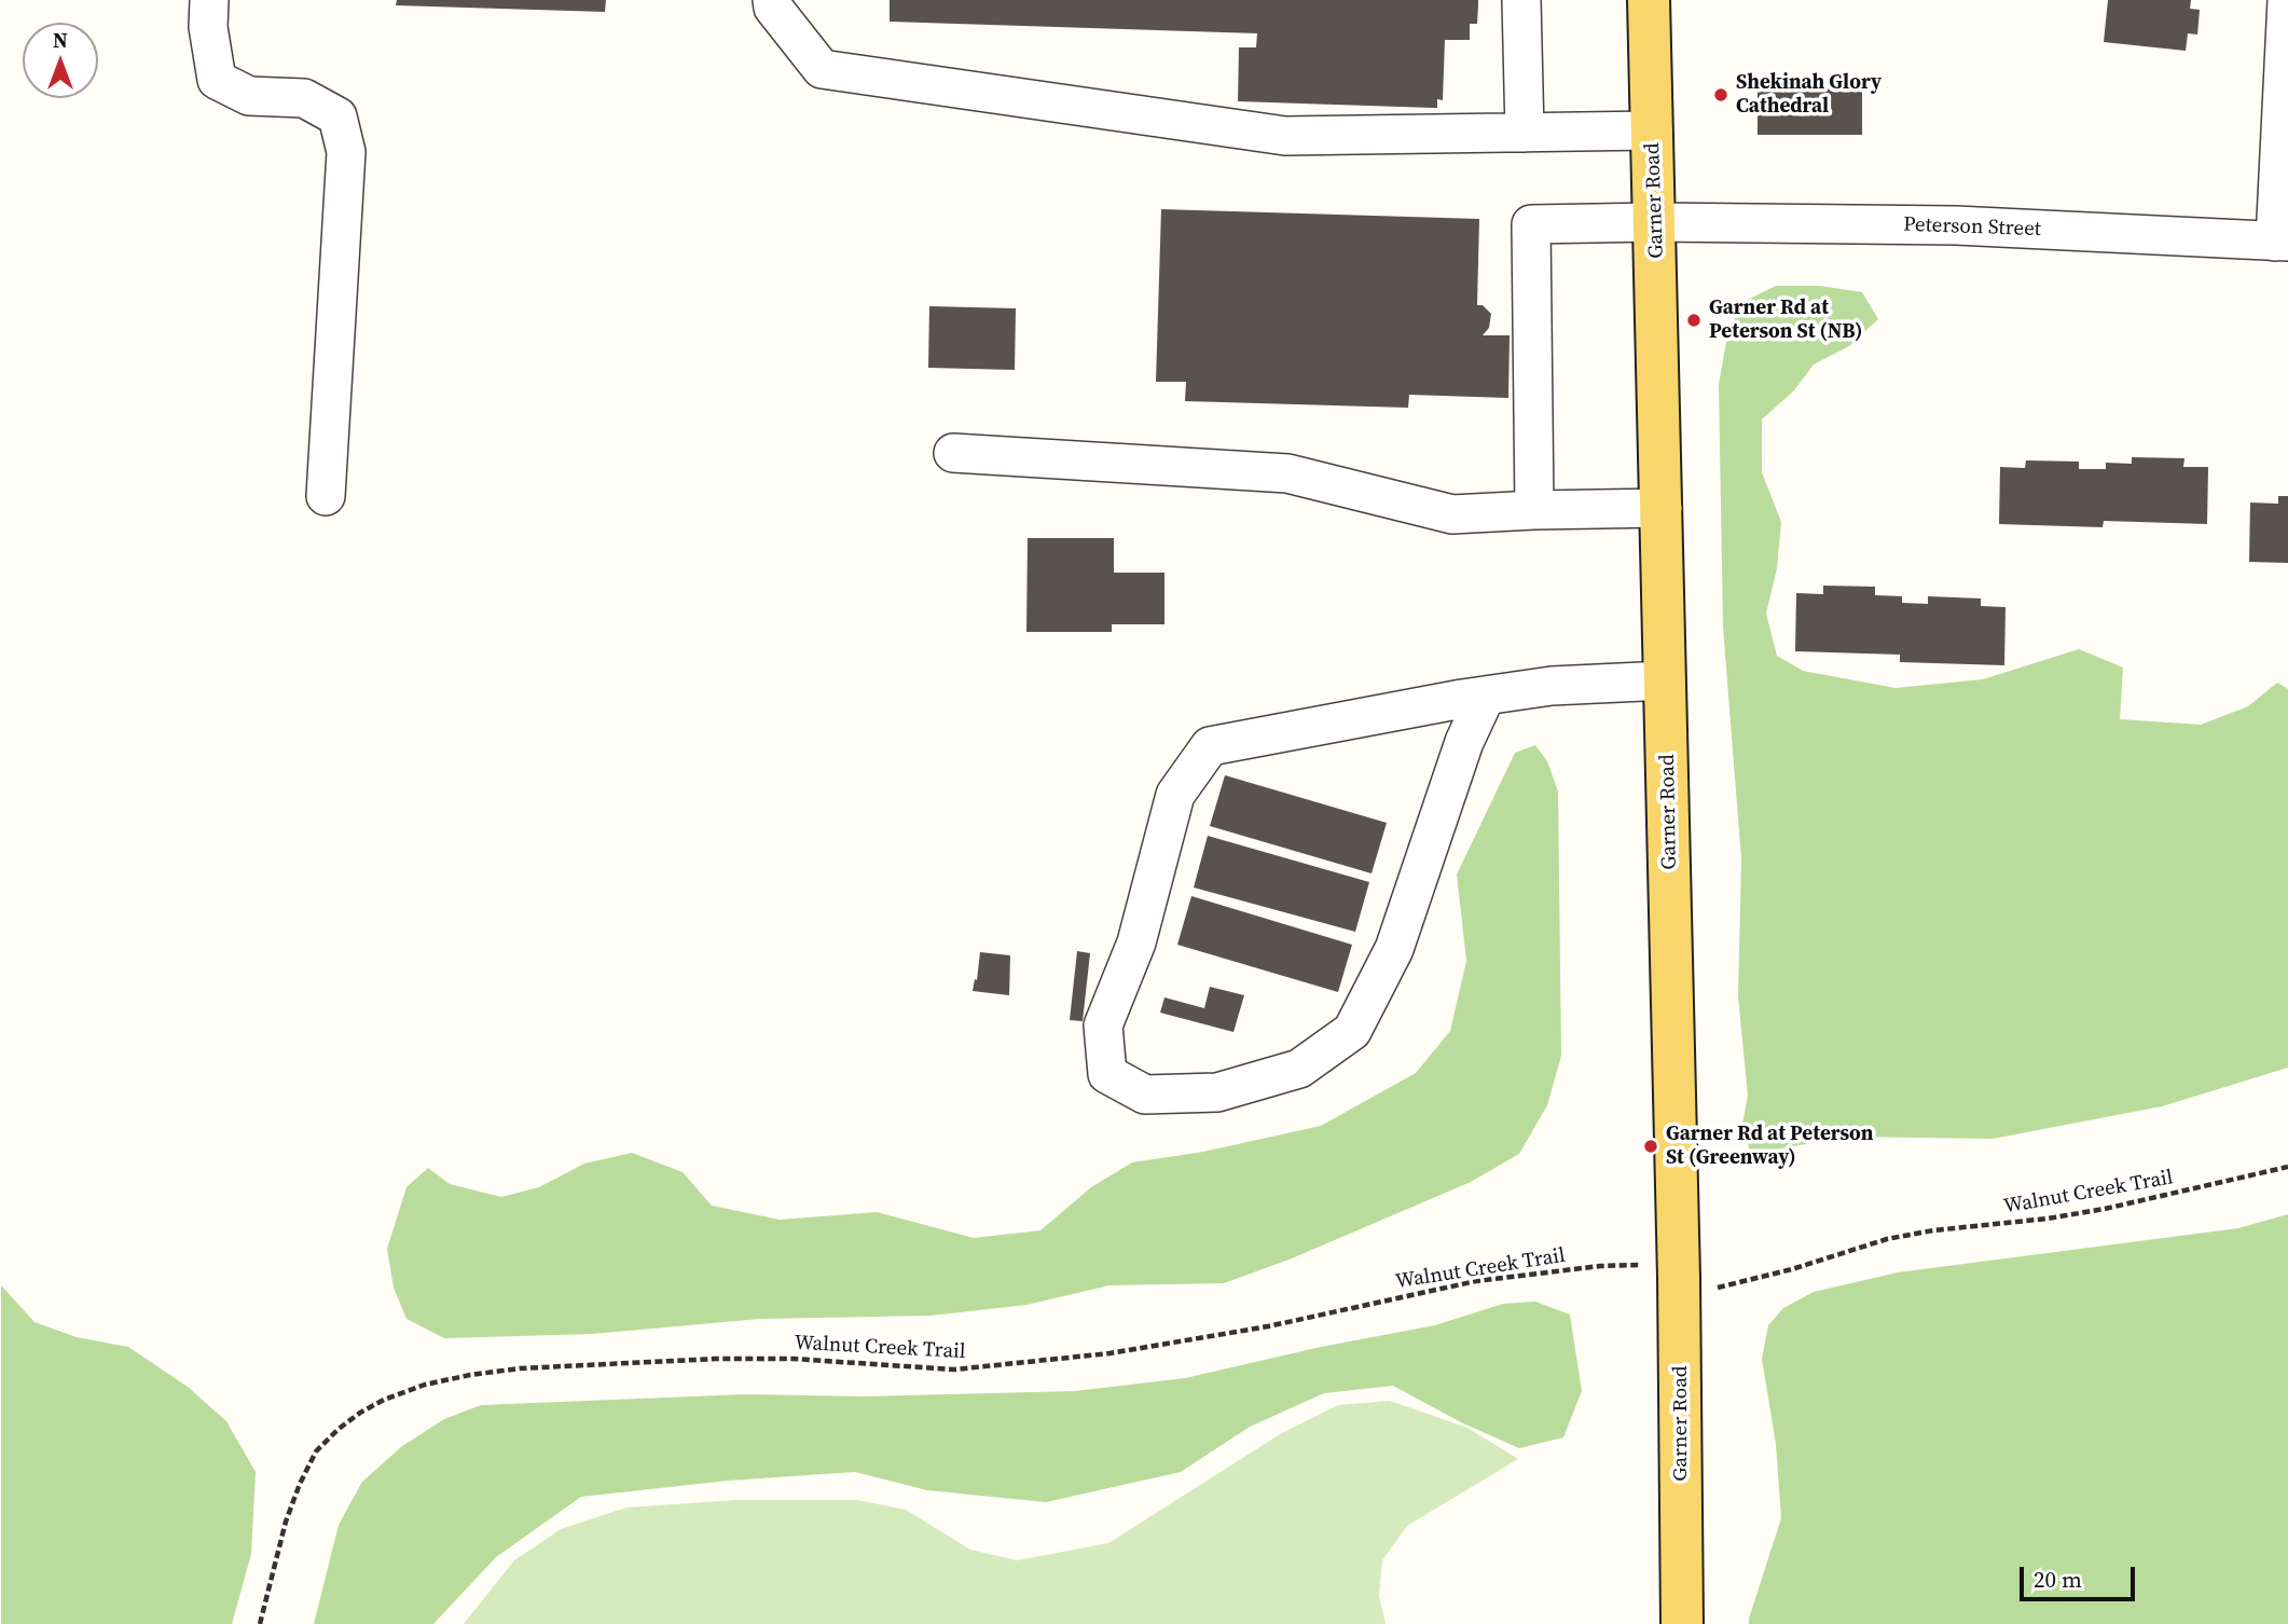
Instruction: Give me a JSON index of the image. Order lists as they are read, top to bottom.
{
  "streets": {
    "main road": ["Garner Road"],
    "street": ["Peterson Street"],
    "path": ["Walnut Creek Trail"]
  },
  "crossings": [
    ["Garner Road", "Peterson Street"]
  ],
  "places": ["Shekinah Glory Cathedral", "Garner Rd at Peterson St (NB)", "Garner Rd at Peterson St (Greenway)"],
  "scale_bar": "20 m",
  "north": "top"
}
